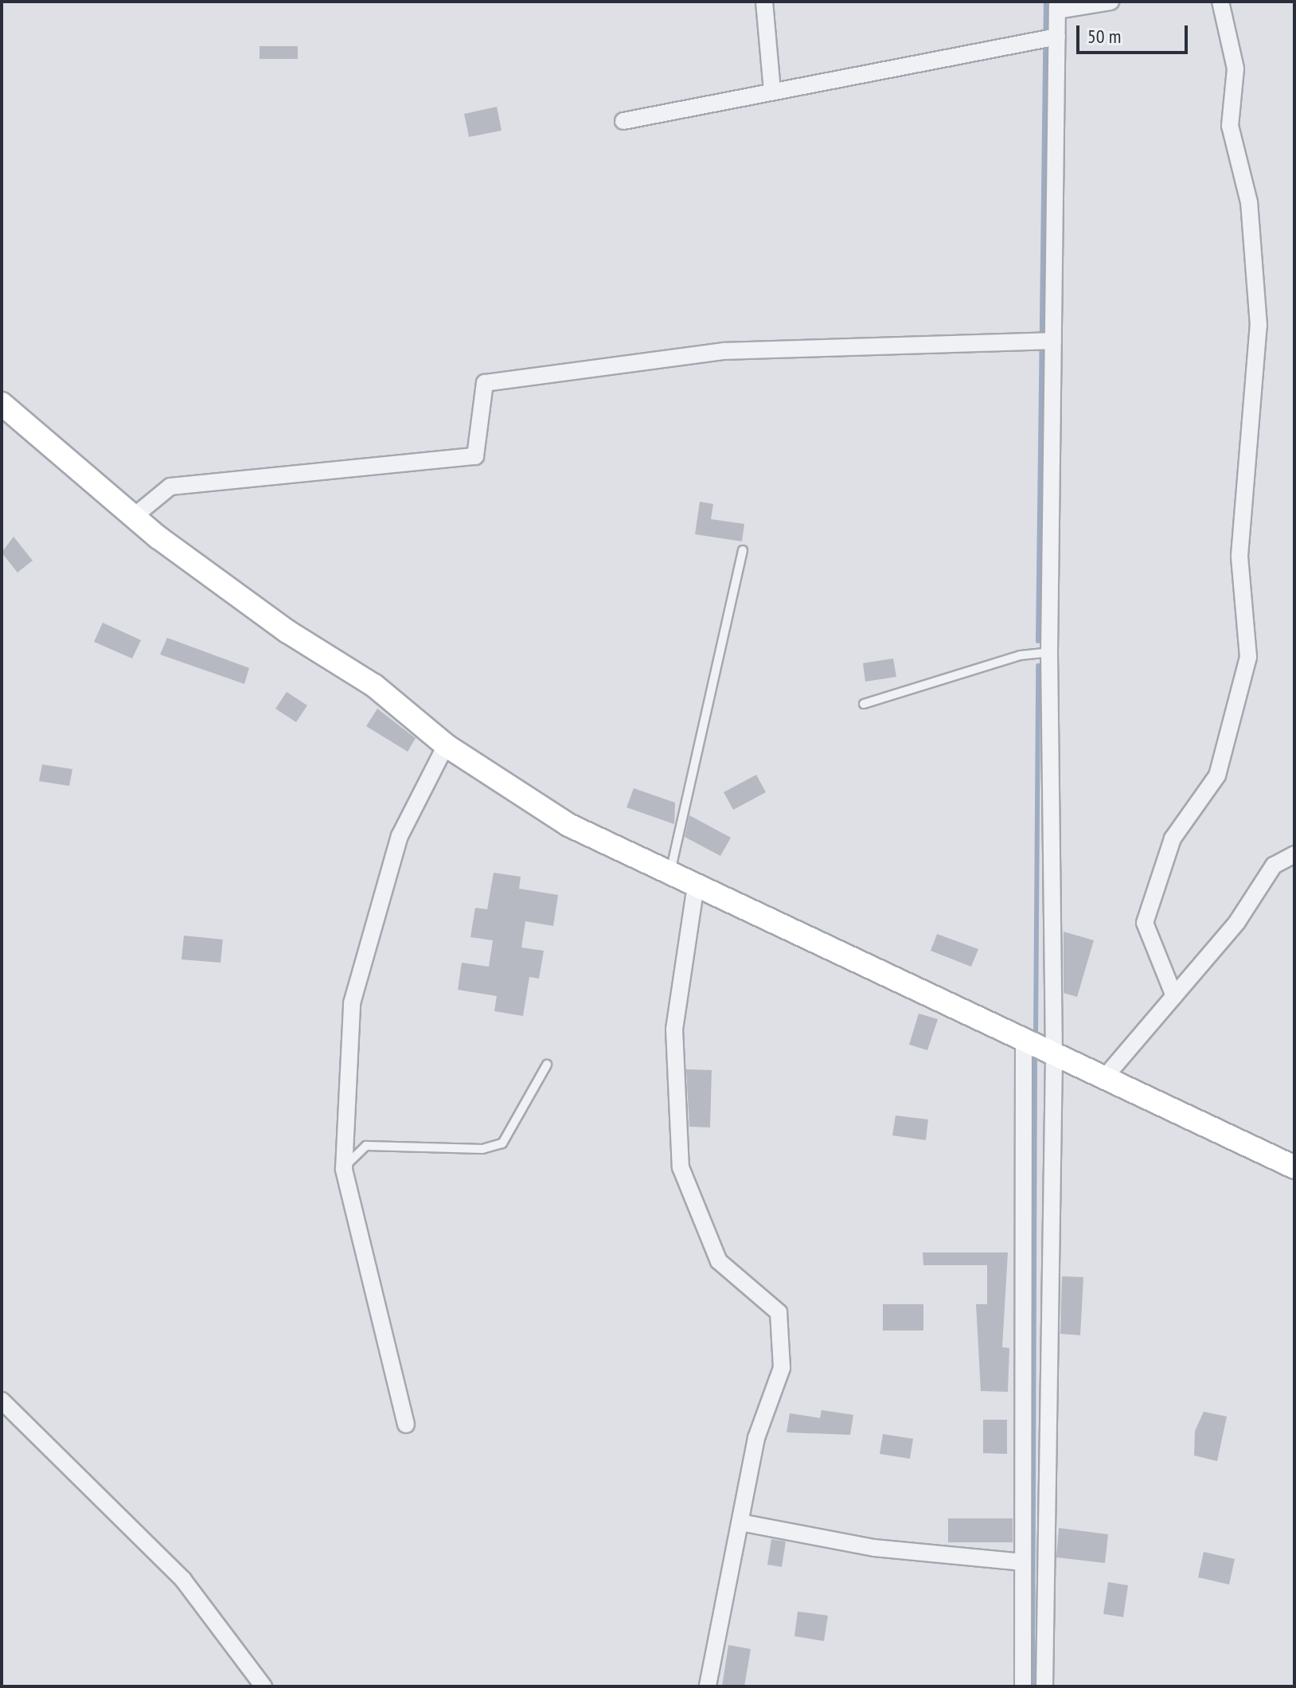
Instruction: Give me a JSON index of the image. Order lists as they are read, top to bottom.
{
  "scale_bar": "50 m"
}
